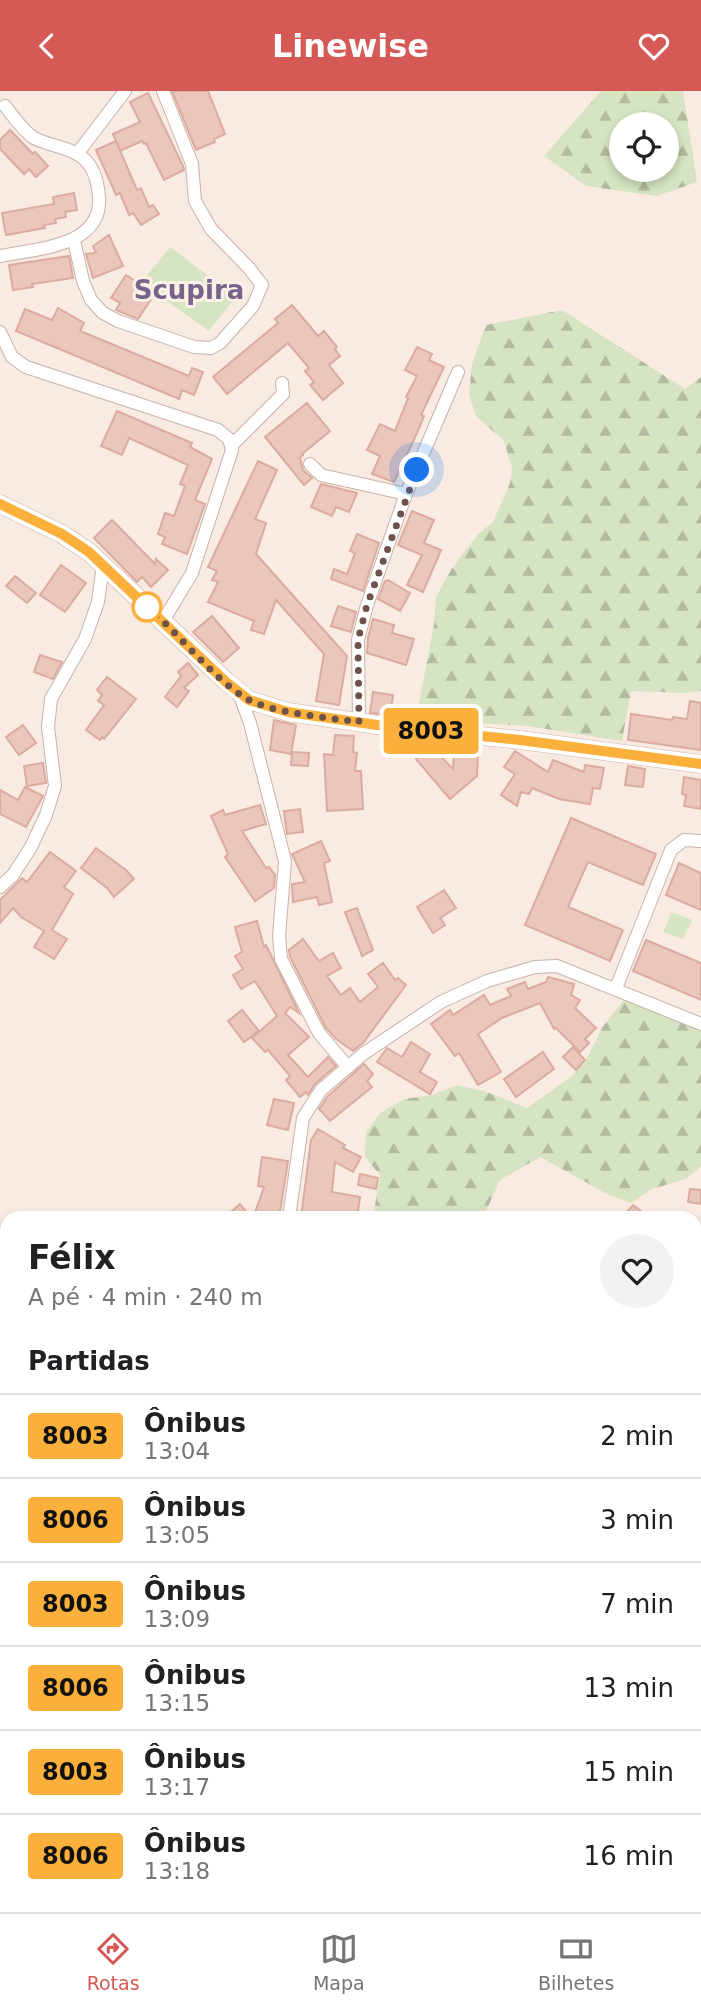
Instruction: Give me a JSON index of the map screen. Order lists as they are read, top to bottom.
{
  "districts": ["Scupira"],
  "lines": ["bus line 8003"],
  "page": {
    "header": "Linewise",
    "on_map": "8003",
    "heading": [
      ["Félix", "A pé · 4 min · 240 m"],
      "Partidas"
    ],
    "list": [
      {
        "mark": "8003",
        "name": "Ônibus",
        "note": "13:04",
        "value": "2 min"
      },
      {
        "mark": "8006",
        "name": "Ônibus",
        "note": "13:05",
        "value": "3 min"
      },
      {
        "mark": "8003",
        "name": "Ônibus",
        "note": "13:09",
        "value": "7 min"
      },
      {
        "mark": "8006",
        "name": "Ônibus",
        "note": "13:15",
        "value": "13 min"
      },
      {
        "mark": "8003",
        "name": "Ônibus",
        "note": "13:17",
        "value": "15 min"
      },
      {
        "mark": "8006",
        "name": "Ônibus",
        "note": "13:18",
        "value": "16 min"
      }
    ],
    "tabs": ["Rotas", "Mapa", "Bilhetes"]
  }
}
